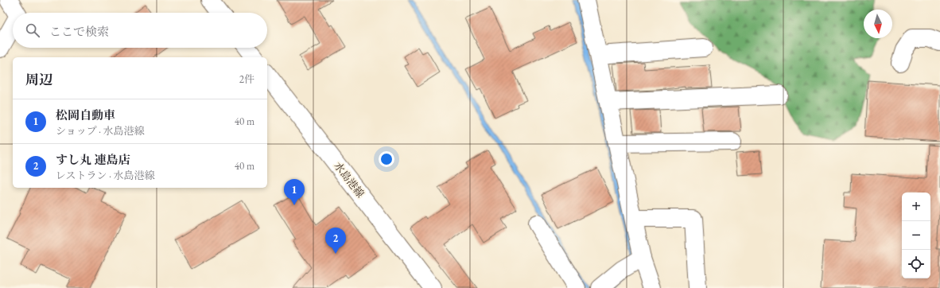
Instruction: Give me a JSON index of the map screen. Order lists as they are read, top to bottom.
{
  "streets": {
    "street": ["水島港線"]
  },
  "north": "bottom",
  "page": {
    "search": "ここで検索",
    "heading": ["周辺", "2件"],
    "list": [
      {
        "mark": "1",
        "name": "松岡自動車",
        "note": "ショップ · 水島港線",
        "value": "40 m"
      },
      {
        "mark": "2",
        "name": "すし丸 連島店",
        "note": "レストラン · 水島港線",
        "value": "40 m"
      }
    ],
    "pins": ["1", "2"],
    "map_buttons": ["+", "−"]
  }
}
